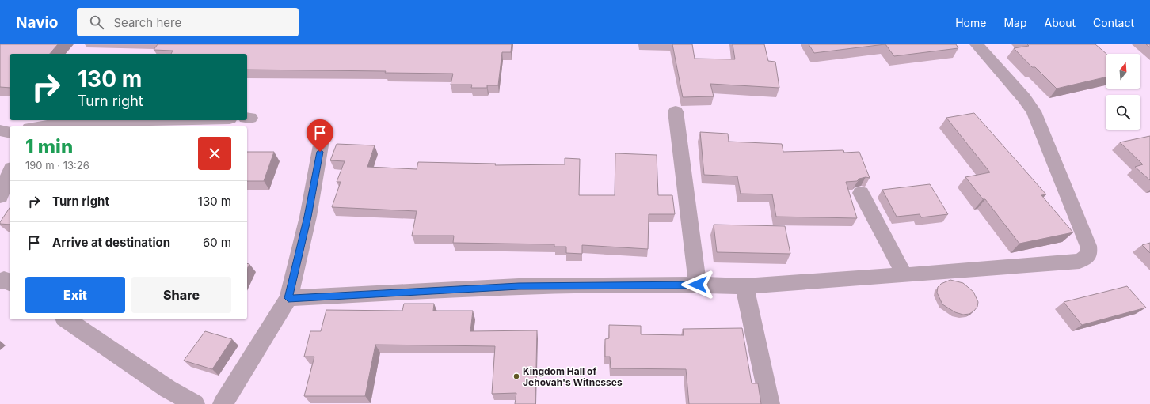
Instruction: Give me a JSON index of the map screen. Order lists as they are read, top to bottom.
{
  "places": ["Kingdom Hall of Jehovah's Witnesses"],
  "north": "top",
  "page": {
    "header": "Navio",
    "search": "Search here",
    "nav": [
      "Home",
      "Map",
      "About",
      "Contact"
    ],
    "turn": ["130 m", "Turn right"],
    "heading": ["1 min", "190 m · 13:26"],
    "list": [
      {
        "name": "Turn right",
        "value": "130 m"
      },
      {
        "name": "Arrive at destination",
        "value": "60 m"
      }
    ],
    "buttons": ["Exit", "Share"]
  }
}
